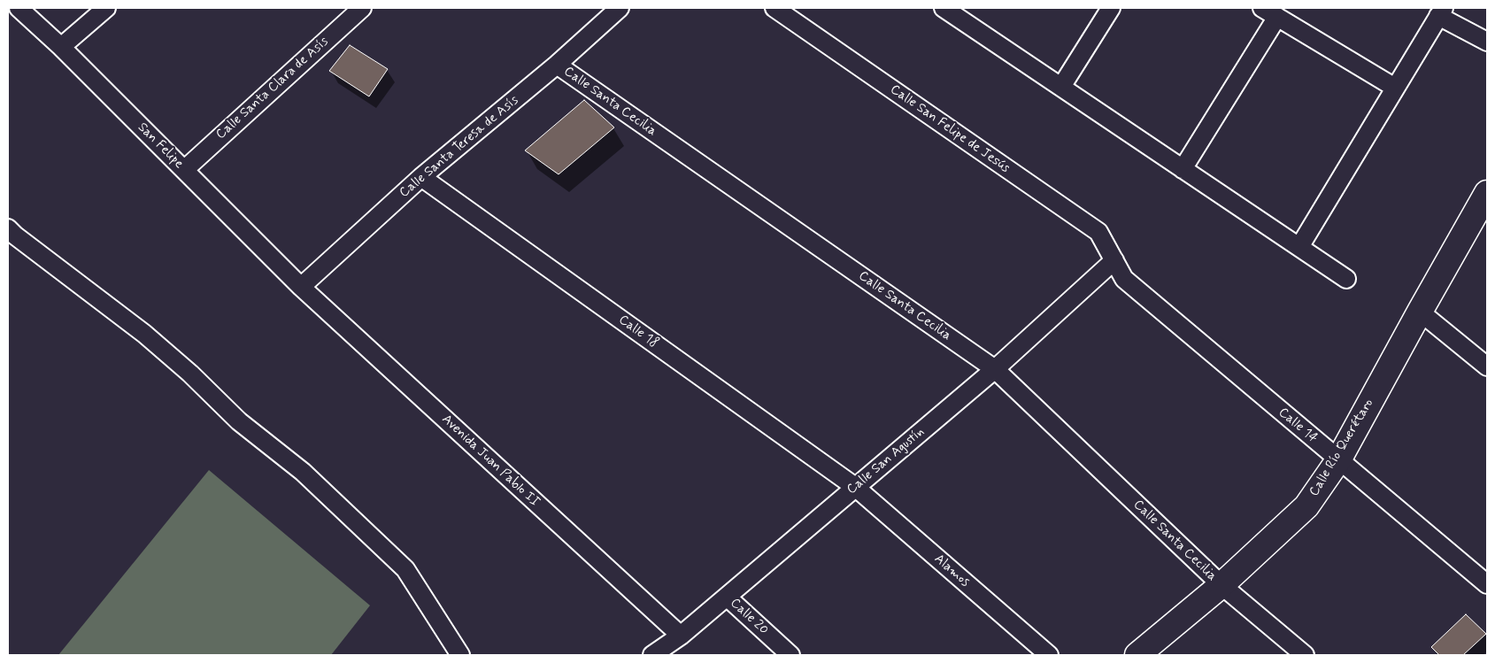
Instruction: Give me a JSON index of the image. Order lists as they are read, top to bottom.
{
  "streets": {
    "street": [
      "Calle Santa Clara de Asís",
      "Calle Santa Cecilia",
      "Calle San Felipe de Jesús",
      "San Felipe",
      "Calle Santa Teresa de Asís",
      "Calle 18",
      "Calle 14",
      "Calle Río Querétaro",
      "Avenida Juan Pablo II",
      "Calle San Agustín",
      "Alamos",
      "Calle 20"
    ]
  },
  "crossings": [
    ["Calle Santa Clara de Asís", "San Felipe"],
    ["Calle Santa Cecilia", "Calle Santa Teresa de Asís"],
    ["Calle Santa Cecilia", "Calle Río Querétaro"],
    ["Calle Santa Cecilia", "Calle San Agustín"],
    ["Calle San Felipe de Jesús", "Calle 14"],
    ["Calle San Felipe de Jesús", "Calle San Agustín"],
    ["San Felipe", "Calle Santa Teresa de Asís"],
    ["San Felipe", "Avenida Juan Pablo II"],
    ["Calle Santa Teresa de Asís", "Calle 18"],
    ["Calle Santa Teresa de Asís", "Avenida Juan Pablo II"],
    ["Calle 18", "Calle San Agustín"],
    ["Calle 18", "Alamos"],
    ["Calle 14", "Calle Río Querétaro"],
    ["Calle 14", "Calle San Agustín"],
    ["Avenida Juan Pablo II", "Calle San Agustín"],
    ["Calle San Agustín", "Alamos"],
    ["Calle San Agustín", "Calle 20"]
  ]
}
